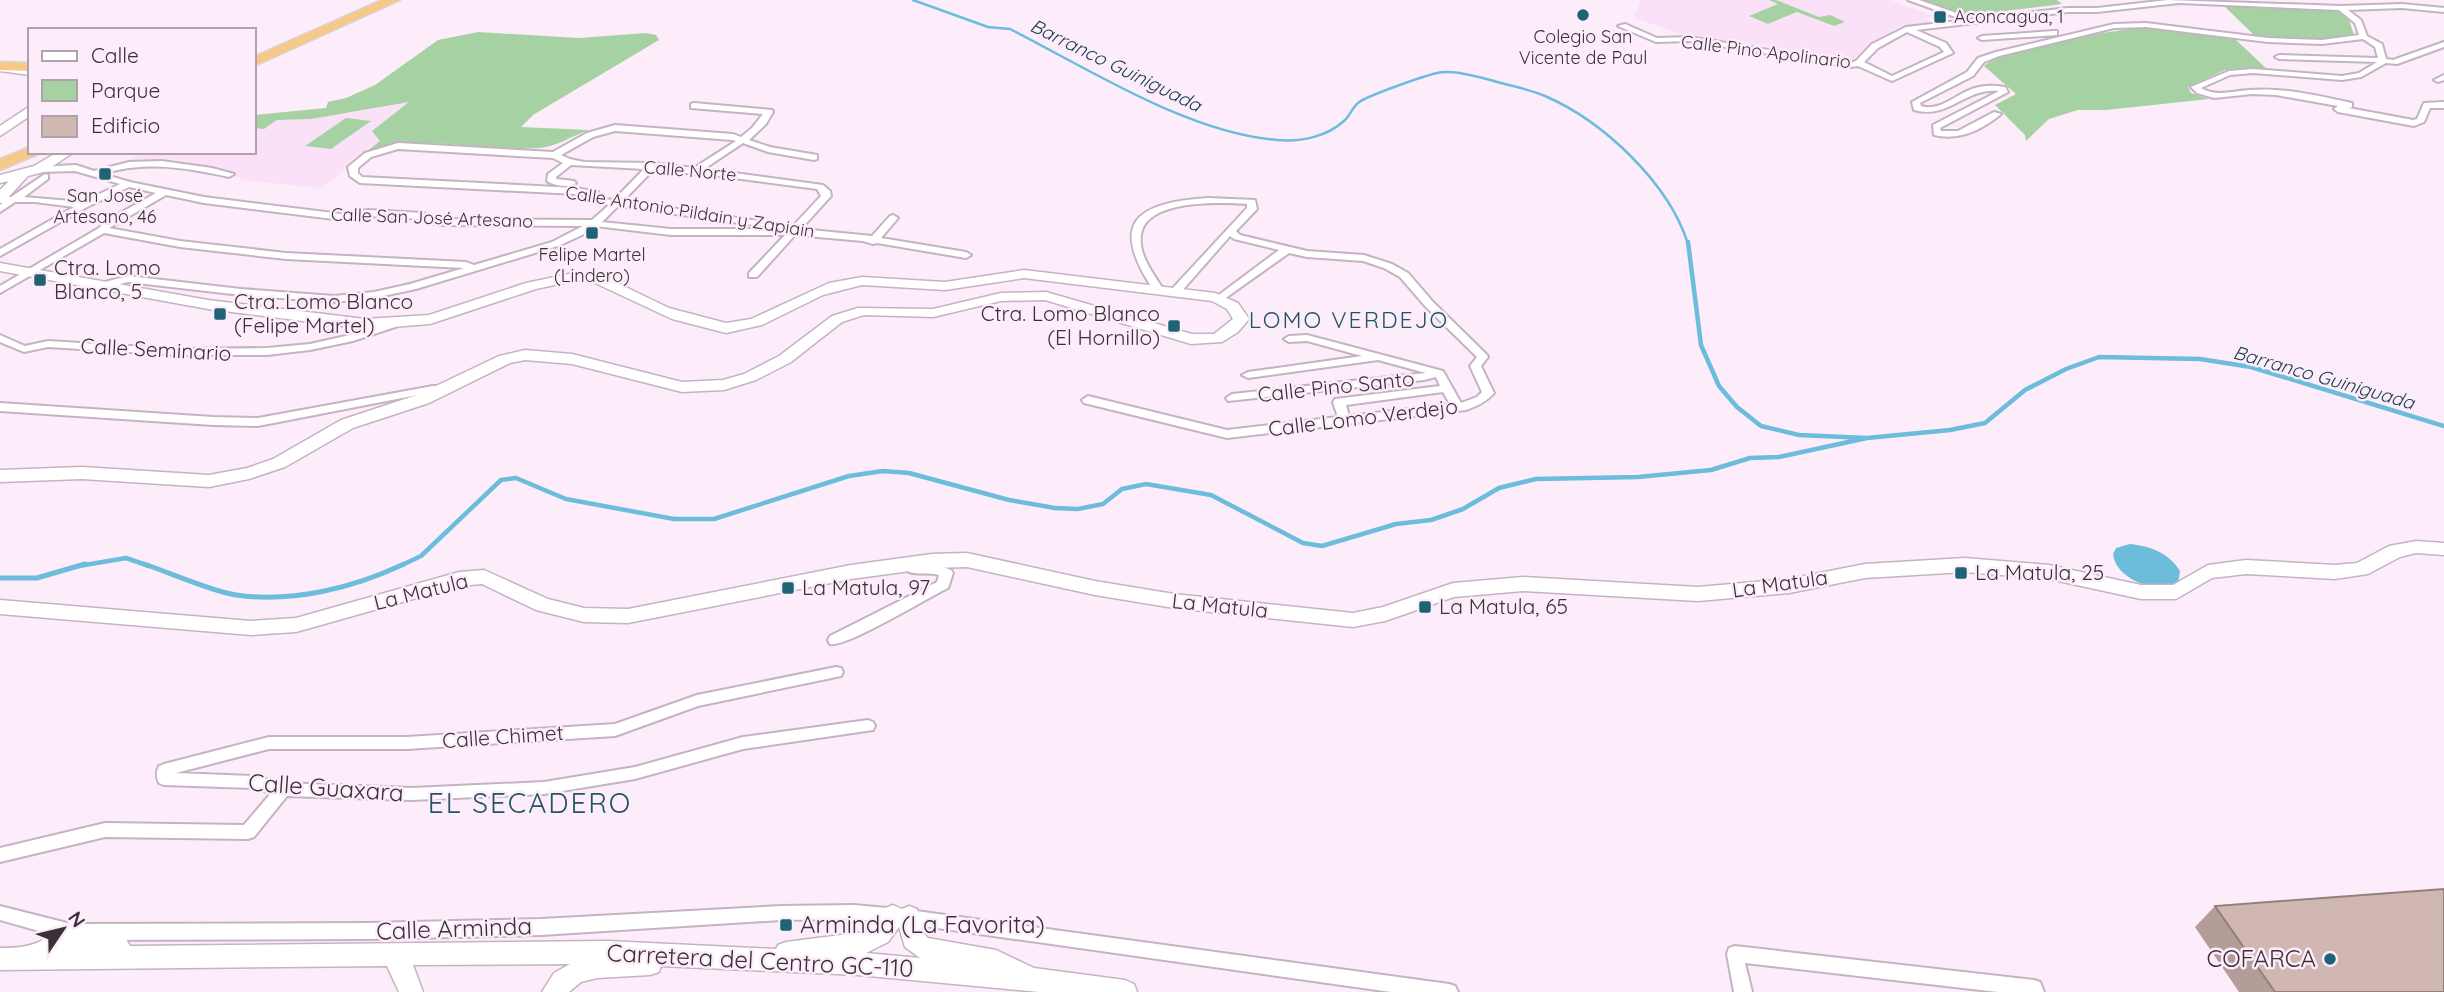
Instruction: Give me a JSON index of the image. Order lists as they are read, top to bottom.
{
  "streets": {
    "street": [
      "Calle Pino Apolinario",
      "Calle Norte",
      "Calle Antonio Pildain y Zapiain",
      "Calle San José Artesano",
      "Calle Seminario",
      "Calle Pino Santo",
      "Calle Lomo Verdejo",
      "La Matula",
      "Calle Chimet",
      "Calle Guaxara",
      "Calle Arminda",
      "Carretera del Centro GC-110"
    ]
  },
  "crossings": [
    ["Calle Norte", "Calle Antonio Pildain y Zapiain"],
    ["Calle Norte", "Calle San José Artesano"],
    ["Calle Antonio Pildain y Zapiain", "Calle San José Artesano"],
    ["Calle Chimet", "Calle Guaxara"]
  ],
  "districts": ["LOMO VERDEJO", "EL SECADERO"],
  "water": ["Barranco Guiniguada"],
  "places": {
    "other": ["Colegio San Vicente de Paul", "COFARCA"],
    "transit": [
      "Aconcagua, 1",
      "San José Artesano, 46",
      "Felipe Martel (Lindero)",
      "Ctra. Lomo Blanco, 5",
      "Ctra. Lomo Blanco (Felipe Martel)",
      "Ctra. Lomo Blanco (El Hornillo)",
      "La Matula, 25",
      "La Matula, 97",
      "La Matula, 65",
      "Arminda (La Favorita)"
    ]
  },
  "legend": ["Calle", "Parque", "Edificio"],
  "north": "top right"
}
